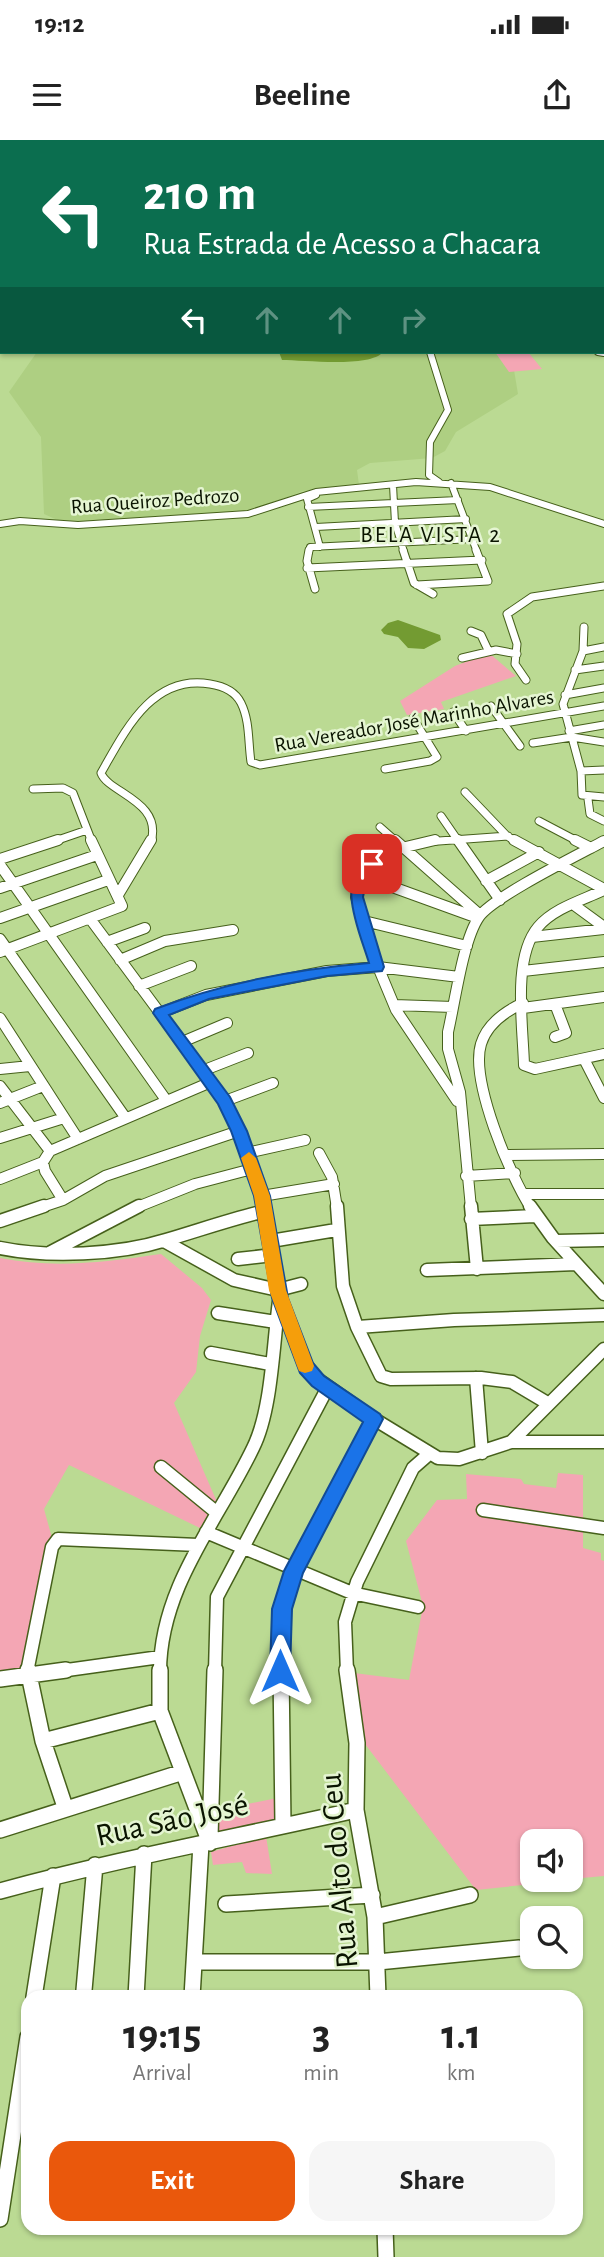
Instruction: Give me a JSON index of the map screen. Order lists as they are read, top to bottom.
{
  "streets": {
    "street": [
      "Rua Queiroz Pedrozo",
      "Rua Vereador José Marinho Alvares",
      "Rua São José",
      "Rua Alto do Ceu"
    ]
  },
  "crossings": [
    ["Rua São José", "Rua Alto do Ceu"]
  ],
  "districts": ["BELA VISTA 2"],
  "page": {
    "status": "19:12",
    "header": "Beeline",
    "turn": ["210 m", "Rua Estrada de Acesso a Chacara"],
    "eta": [
      "19:15",
      "Arrival",
      "3",
      "min",
      "1.1",
      "km"
    ],
    "buttons": ["Exit", "Share"]
  }
}
